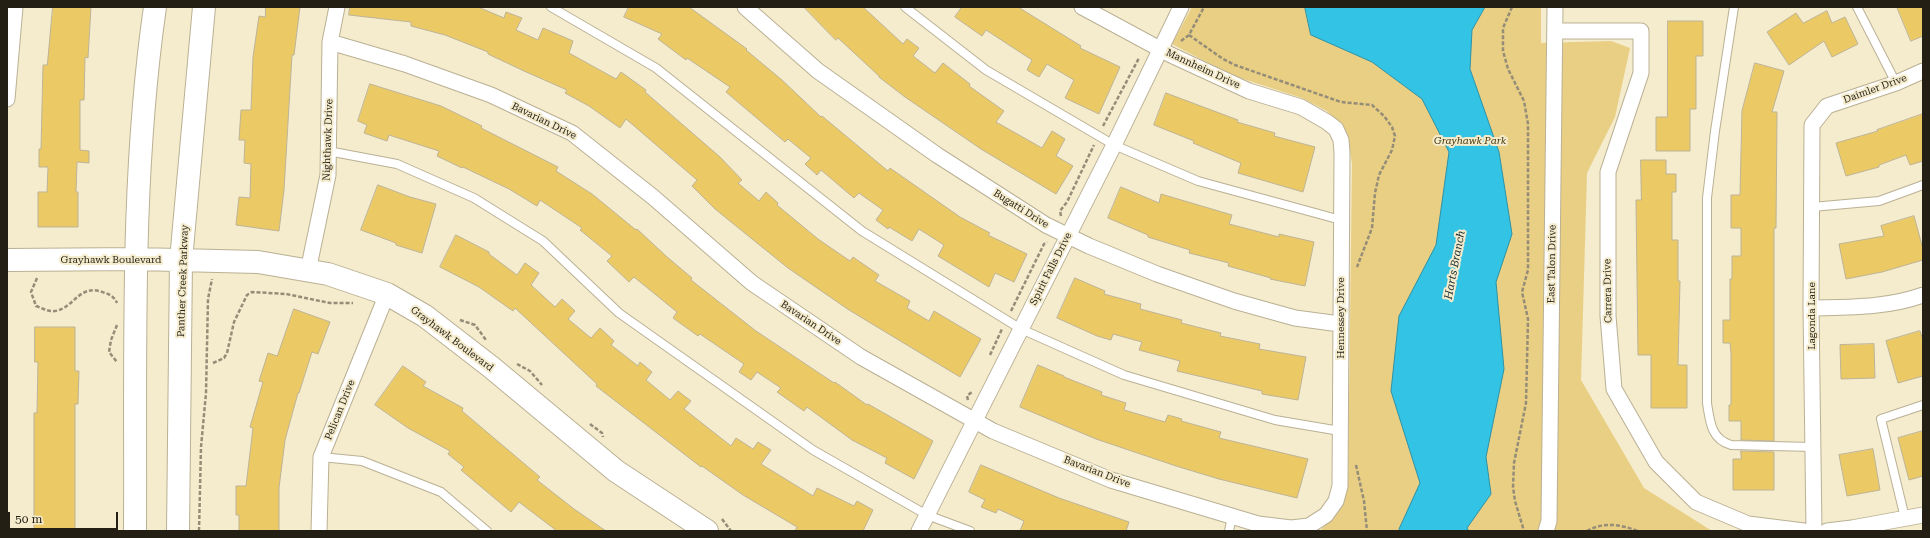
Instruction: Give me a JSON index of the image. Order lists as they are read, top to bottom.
{
  "streets": {
    "main road": ["Grayhawk Boulevard", "Panther Creek Parkway"],
    "street": [
      "Mannheim Drive",
      "Daimler Drive",
      "Bavarian Drive",
      "Nighthawk Drive",
      "Bugatti Drive",
      "East Talon Drive",
      "Spirit Falls Drive",
      "Carrera Drive",
      "Lagonda Lane",
      "Hennessey Drive",
      "Pelican Drive"
    ]
  },
  "crossings": [
    ["Mannheim Drive", "Spirit Falls Drive"],
    ["Mannheim Drive", "Hennessey Drive"],
    ["Daimler Drive", "Lagonda Lane"],
    ["Bavarian Drive", "Nighthawk Drive"],
    ["Bavarian Drive", "Spirit Falls Drive"],
    ["Bavarian Drive", "Hennessey Drive"],
    ["Nighthawk Drive", "Grayhawk Boulevard"],
    ["Bugatti Drive", "Spirit Falls Drive"],
    ["Bugatti Drive", "Hennessey Drive"],
    ["Grayhawk Boulevard", "Panther Creek Parkway"],
    ["Grayhawk Boulevard", "Pelican Drive"],
    ["East Talon Drive", "Carrera Drive"]
  ],
  "water": ["Harts Branch"],
  "parks": ["Grayhawk Park"],
  "scale_bar": "50 m"
}
